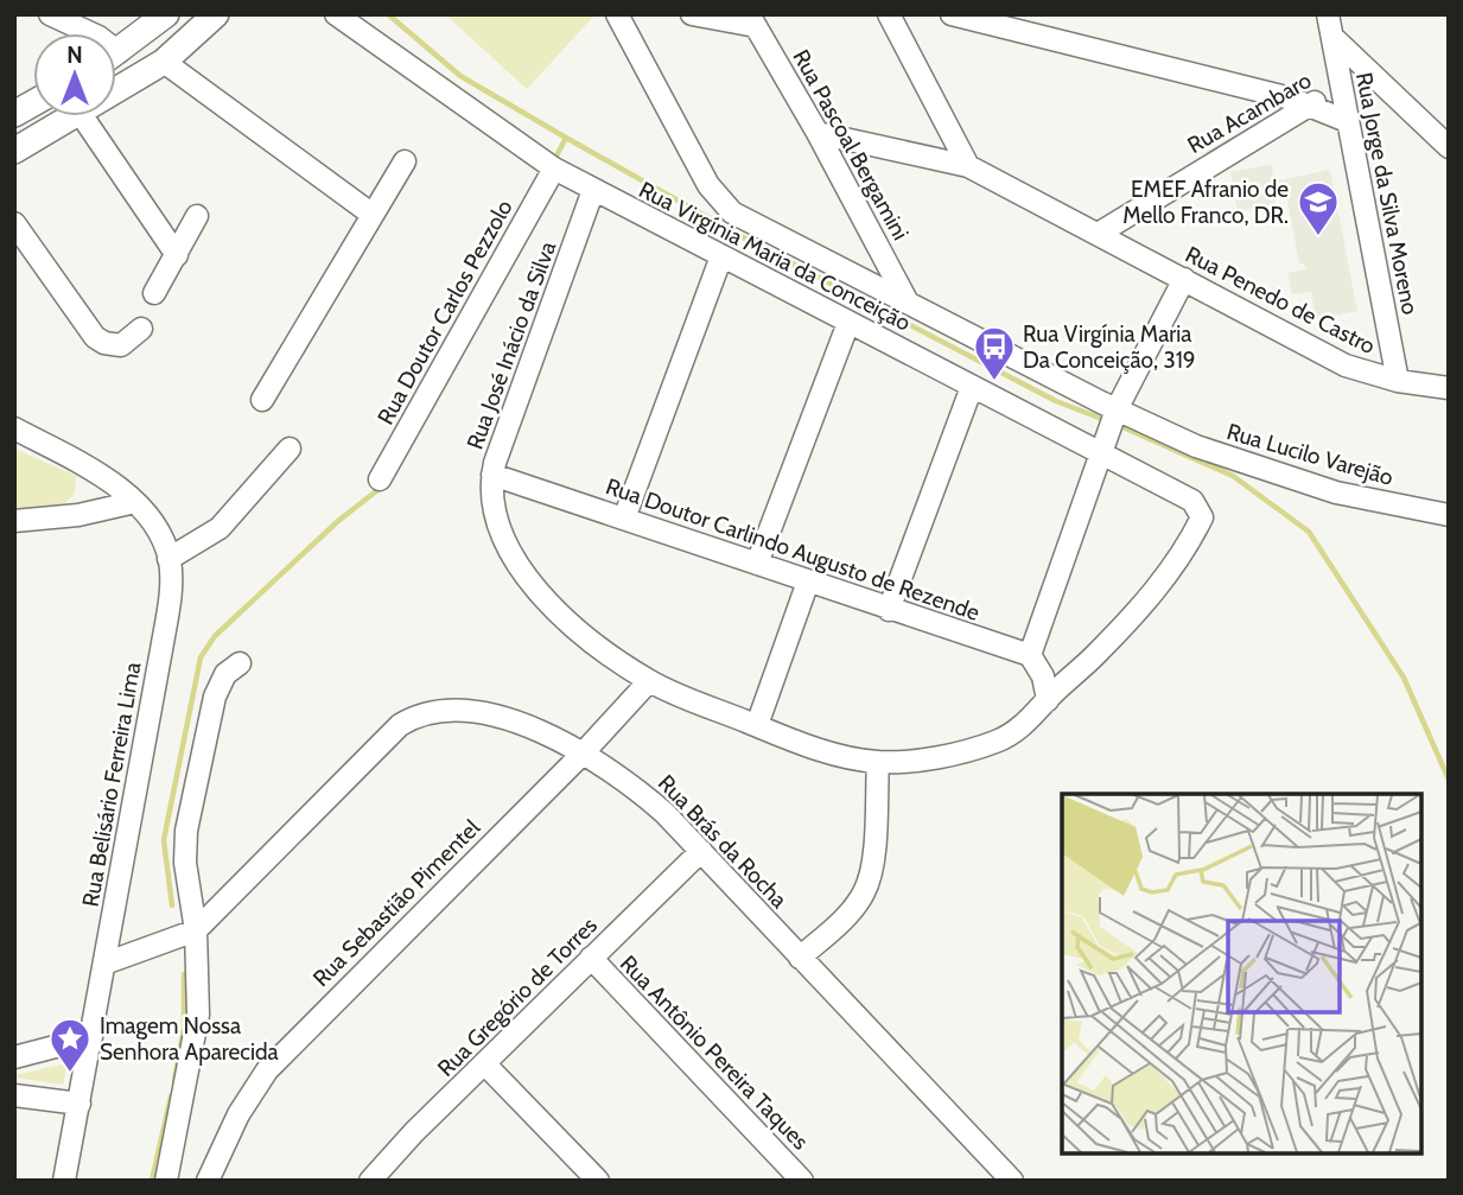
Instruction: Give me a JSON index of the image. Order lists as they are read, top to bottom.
{
  "streets": {
    "street": [
      "Rua Acambaro",
      "Rua Pascoal Bergamini",
      "Rua Jorge da Silva Moreno",
      "Rua Virgínia Maria da Conceição",
      "Rua Penedo de Castro",
      "Rua Doutor Carlos Pezzolo",
      "Rua José Inácio da Silva",
      "Rua Lucilo Varejão",
      "Rua Doutor Carlindo Augusto de Rezende",
      "Rua Belisário Ferreira Lima",
      "Rua Brás da Rocha",
      "Rua Sebastião Pimentel",
      "Rua Gregório de Torres",
      "Rua Antônio Pereira Taques"
    ]
  },
  "crossings": [
    ["Rua Acambaro", "Rua Jorge da Silva Moreno"],
    ["Rua Acambaro", "Rua Penedo de Castro"],
    ["Rua Pascoal Bergamini", "Rua Virgínia Maria da Conceição"],
    ["Rua Pascoal Bergamini", "Rua Penedo de Castro"],
    ["Rua Jorge da Silva Moreno", "Rua Penedo de Castro"],
    ["Rua Virgínia Maria da Conceição", "Rua Doutor Carlos Pezzolo"],
    ["Rua Virgínia Maria da Conceição", "Rua José Inácio da Silva"],
    ["Rua Virgínia Maria da Conceição", "Rua Lucilo Varejão"],
    ["Rua José Inácio da Silva", "Rua Doutor Carlindo Augusto de Rezende"],
    ["Rua José Inácio da Silva", "Rua Sebastião Pimentel"],
    ["Rua Belisário Ferreira Lima", "Rua Brás da Rocha"],
    ["Rua Brás da Rocha", "Rua Sebastião Pimentel"],
    ["Rua Brás da Rocha", "Rua Gregório de Torres"],
    ["Rua Gregório de Torres", "Rua Antônio Pereira Taques"]
  ],
  "places": {
    "school or university": ["EMEF Afranio de Mello Franco, DR."],
    "bus stop": ["Rua Virgínia Maria Da Conceição, 319"],
    "place": ["Imagem Nossa Senhora Aparecida"]
  },
  "north": "top"
}
